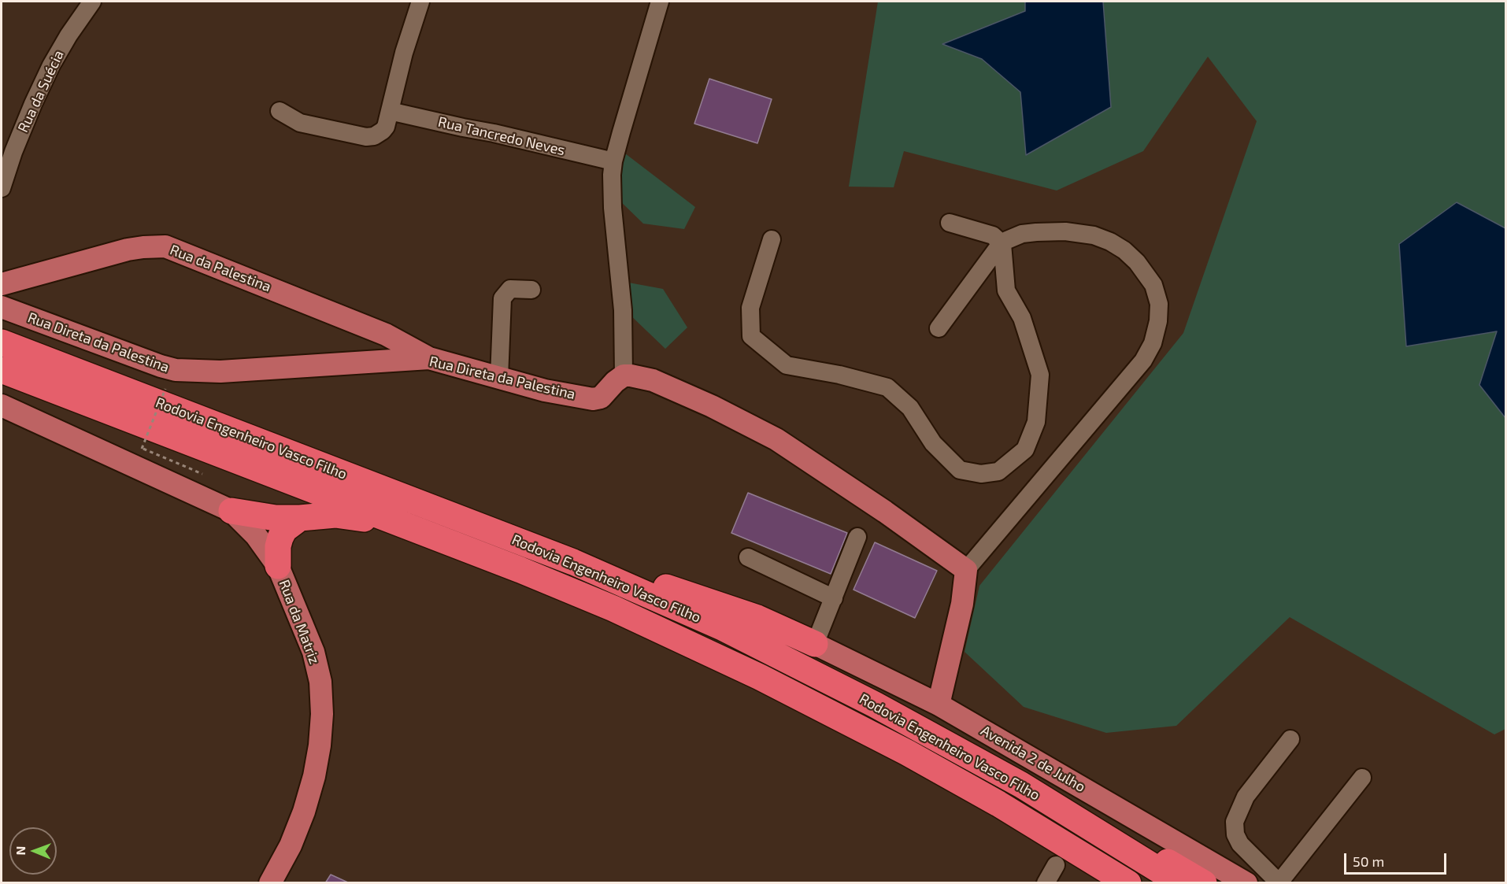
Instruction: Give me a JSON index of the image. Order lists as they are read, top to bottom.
{
  "streets": {
    "highway": ["Rodovia Engenheiro Vasco Filho"],
    "main road": [
      "Rua da Palestina",
      "Rua Direta da Palestina",
      "Rua da Matriz",
      "Avenida 2 de Julho"
    ],
    "street": ["Rua da Suécia", "Rua Tancredo Neves"]
  },
  "crossings": [
    ["Rua da Palestina", "Rua Direta da Palestina"]
  ],
  "scale_bar": "50 m",
  "north": "left"
}
